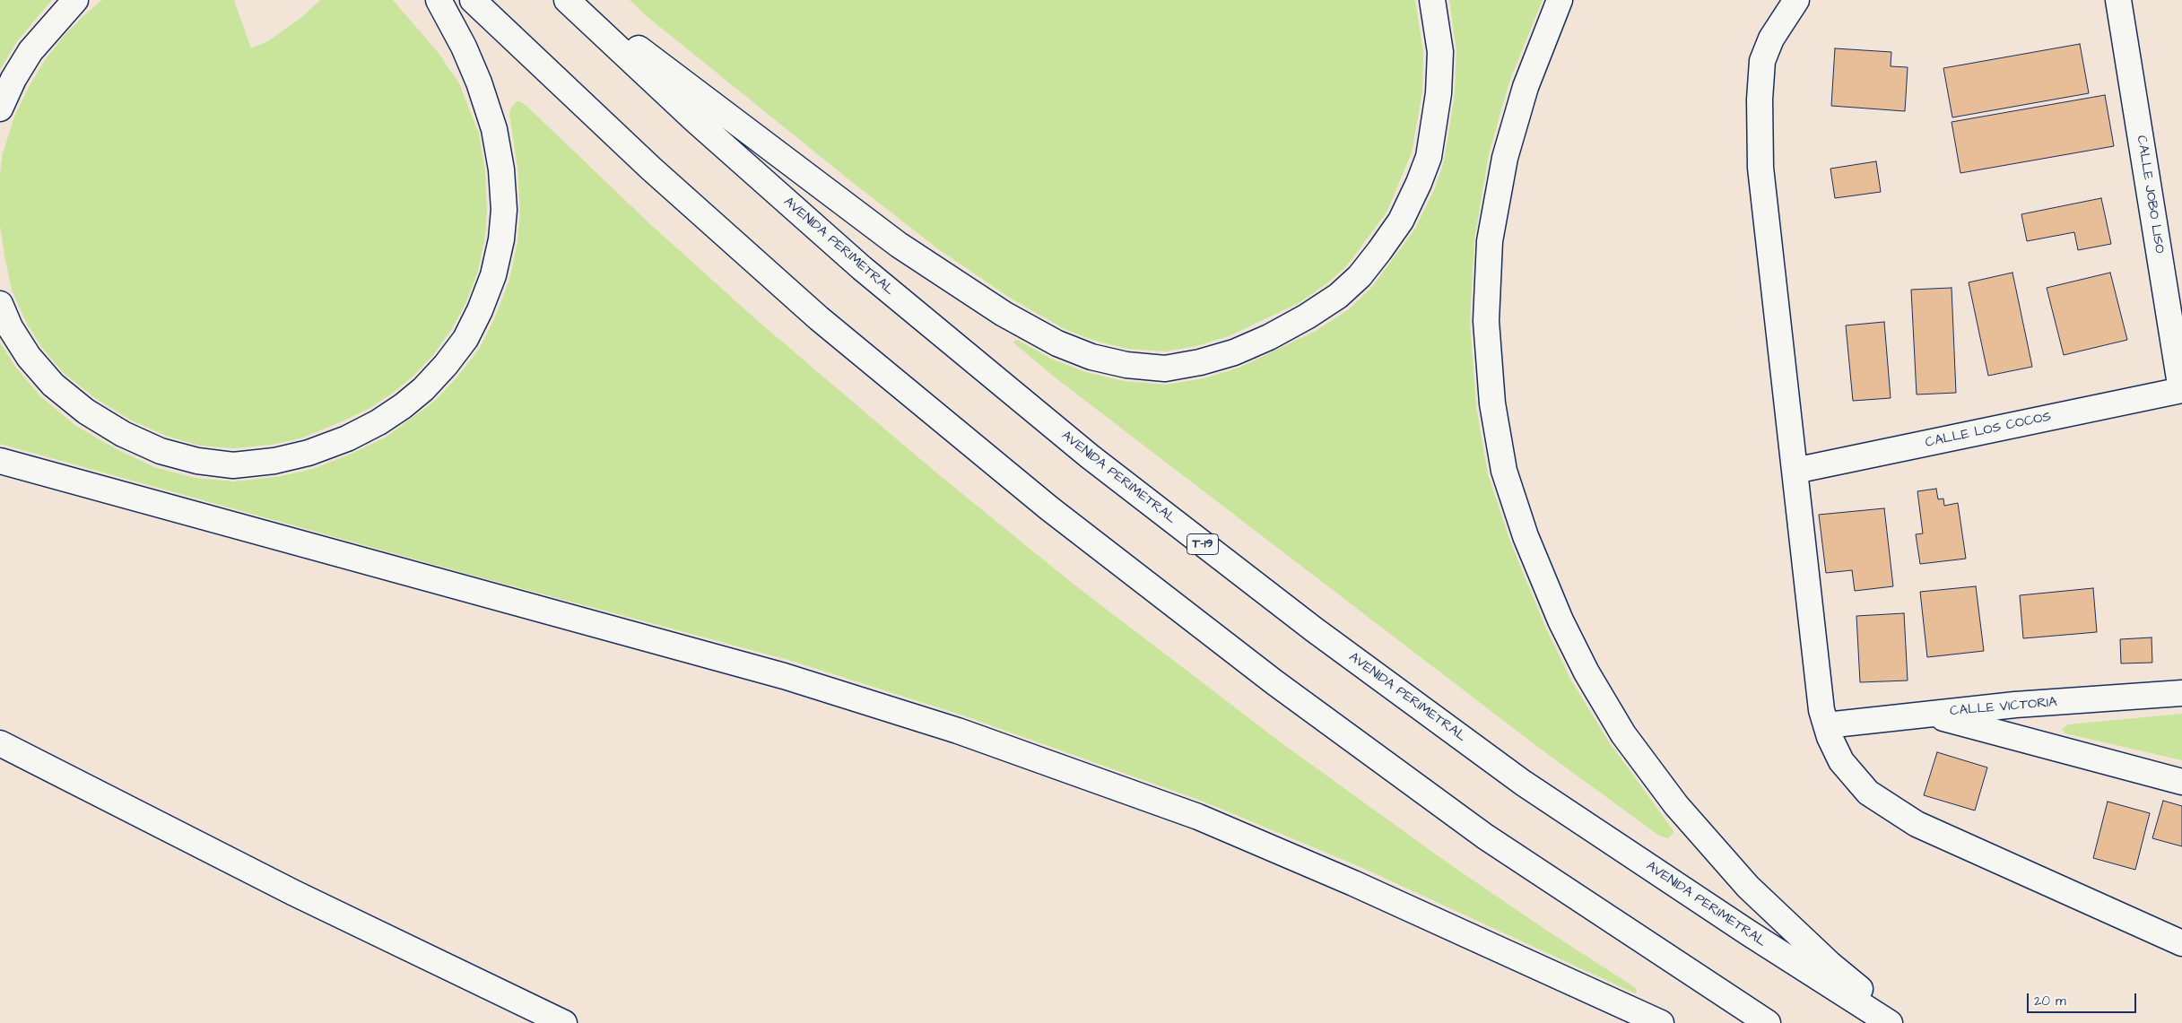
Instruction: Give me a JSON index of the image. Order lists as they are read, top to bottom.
{
  "streets": {
    "main road": [
      "CALLE JOBO LISO",
      "AVENIDA PERIMETRAL",
      "CALLE LOS COCOS",
      "T-19",
      "CALLE VICTORIA"
    ]
  },
  "crossings": [
    ["CALLE JOBO LISO", "CALLE LOS COCOS"]
  ],
  "scale_bar": "20 m"
}
